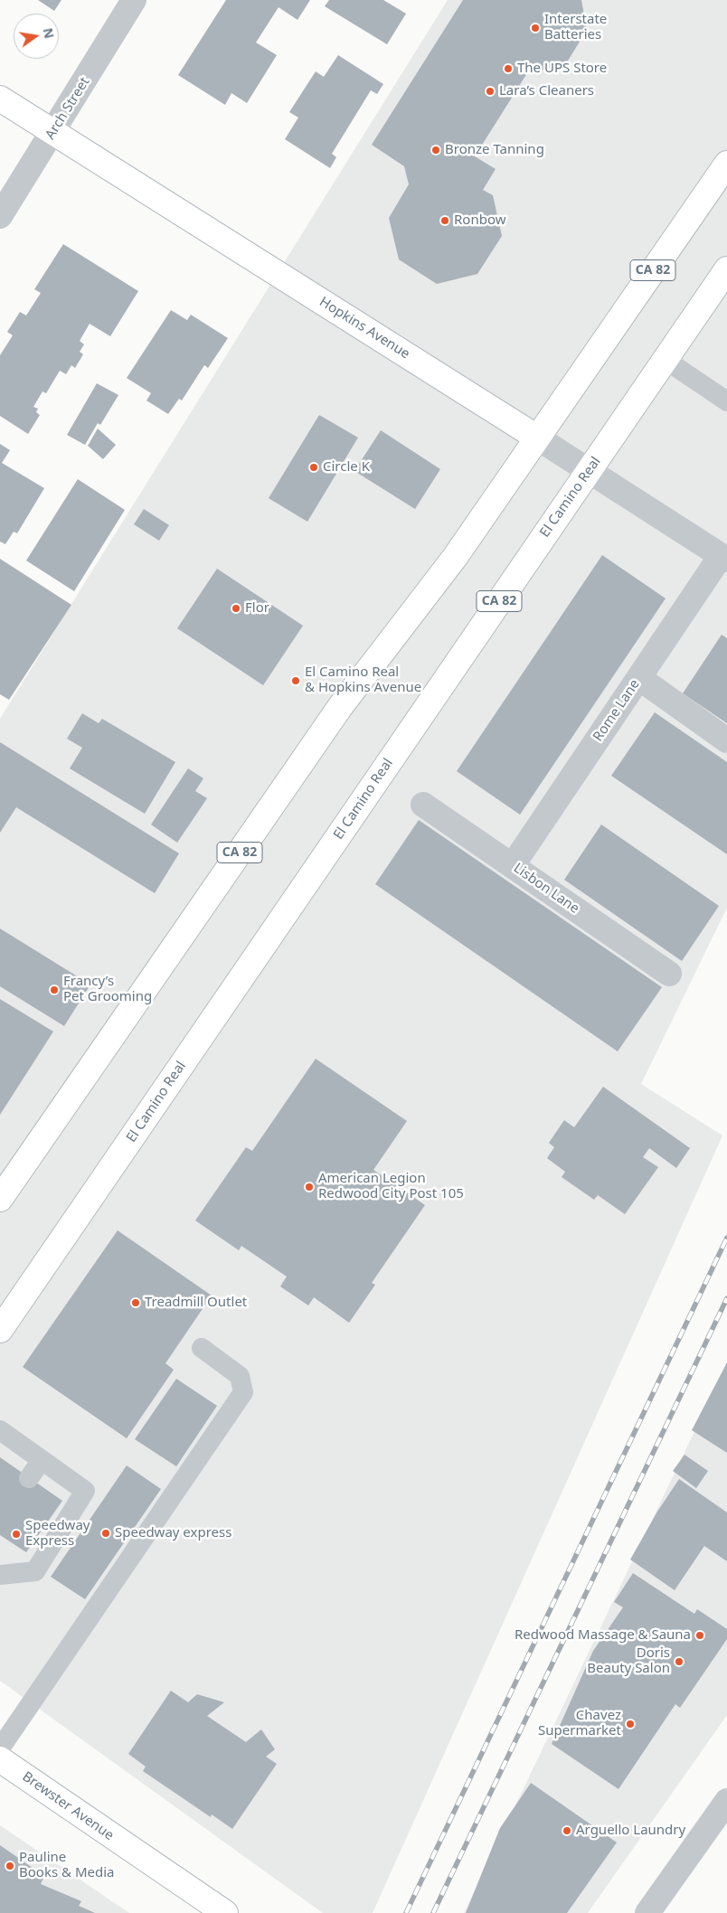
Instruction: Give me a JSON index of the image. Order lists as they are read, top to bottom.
{
  "streets": {
    "main road": [
      "CA 82",
      "Hopkins Avenue",
      "El Camino Real",
      "Brewster Avenue"
    ],
    "street": ["Arch Street", "Rome Lane", "Lisbon Lane"]
  },
  "crossings": [
    ["Arch Street", "Hopkins Avenue"],
    ["CA 82", "Hopkins Avenue"],
    ["Hopkins Avenue", "El Camino Real"],
    ["Hopkins Avenue", "Rome Lane"],
    ["Rome Lane", "Lisbon Lane"]
  ],
  "places": [
    "Interstate Batteries",
    "The UPS Store",
    "Lara’s Cleaners",
    "Bronze Tanning",
    "Ronbow",
    "Circle K",
    "Flor",
    "El Camino Real & Hopkins Avenue",
    "Francy’s Pet Grooming",
    "American Legion Redwood City Post 105",
    "Treadmill Outlet",
    "Speedway express",
    "Speedway Express",
    "Redwood Massage & Sauna",
    "Doris Beauty Salon",
    "Chavez Supermarket",
    "Arguello Laundry",
    "Pauline Books & Media"
  ],
  "north": "right"
}
